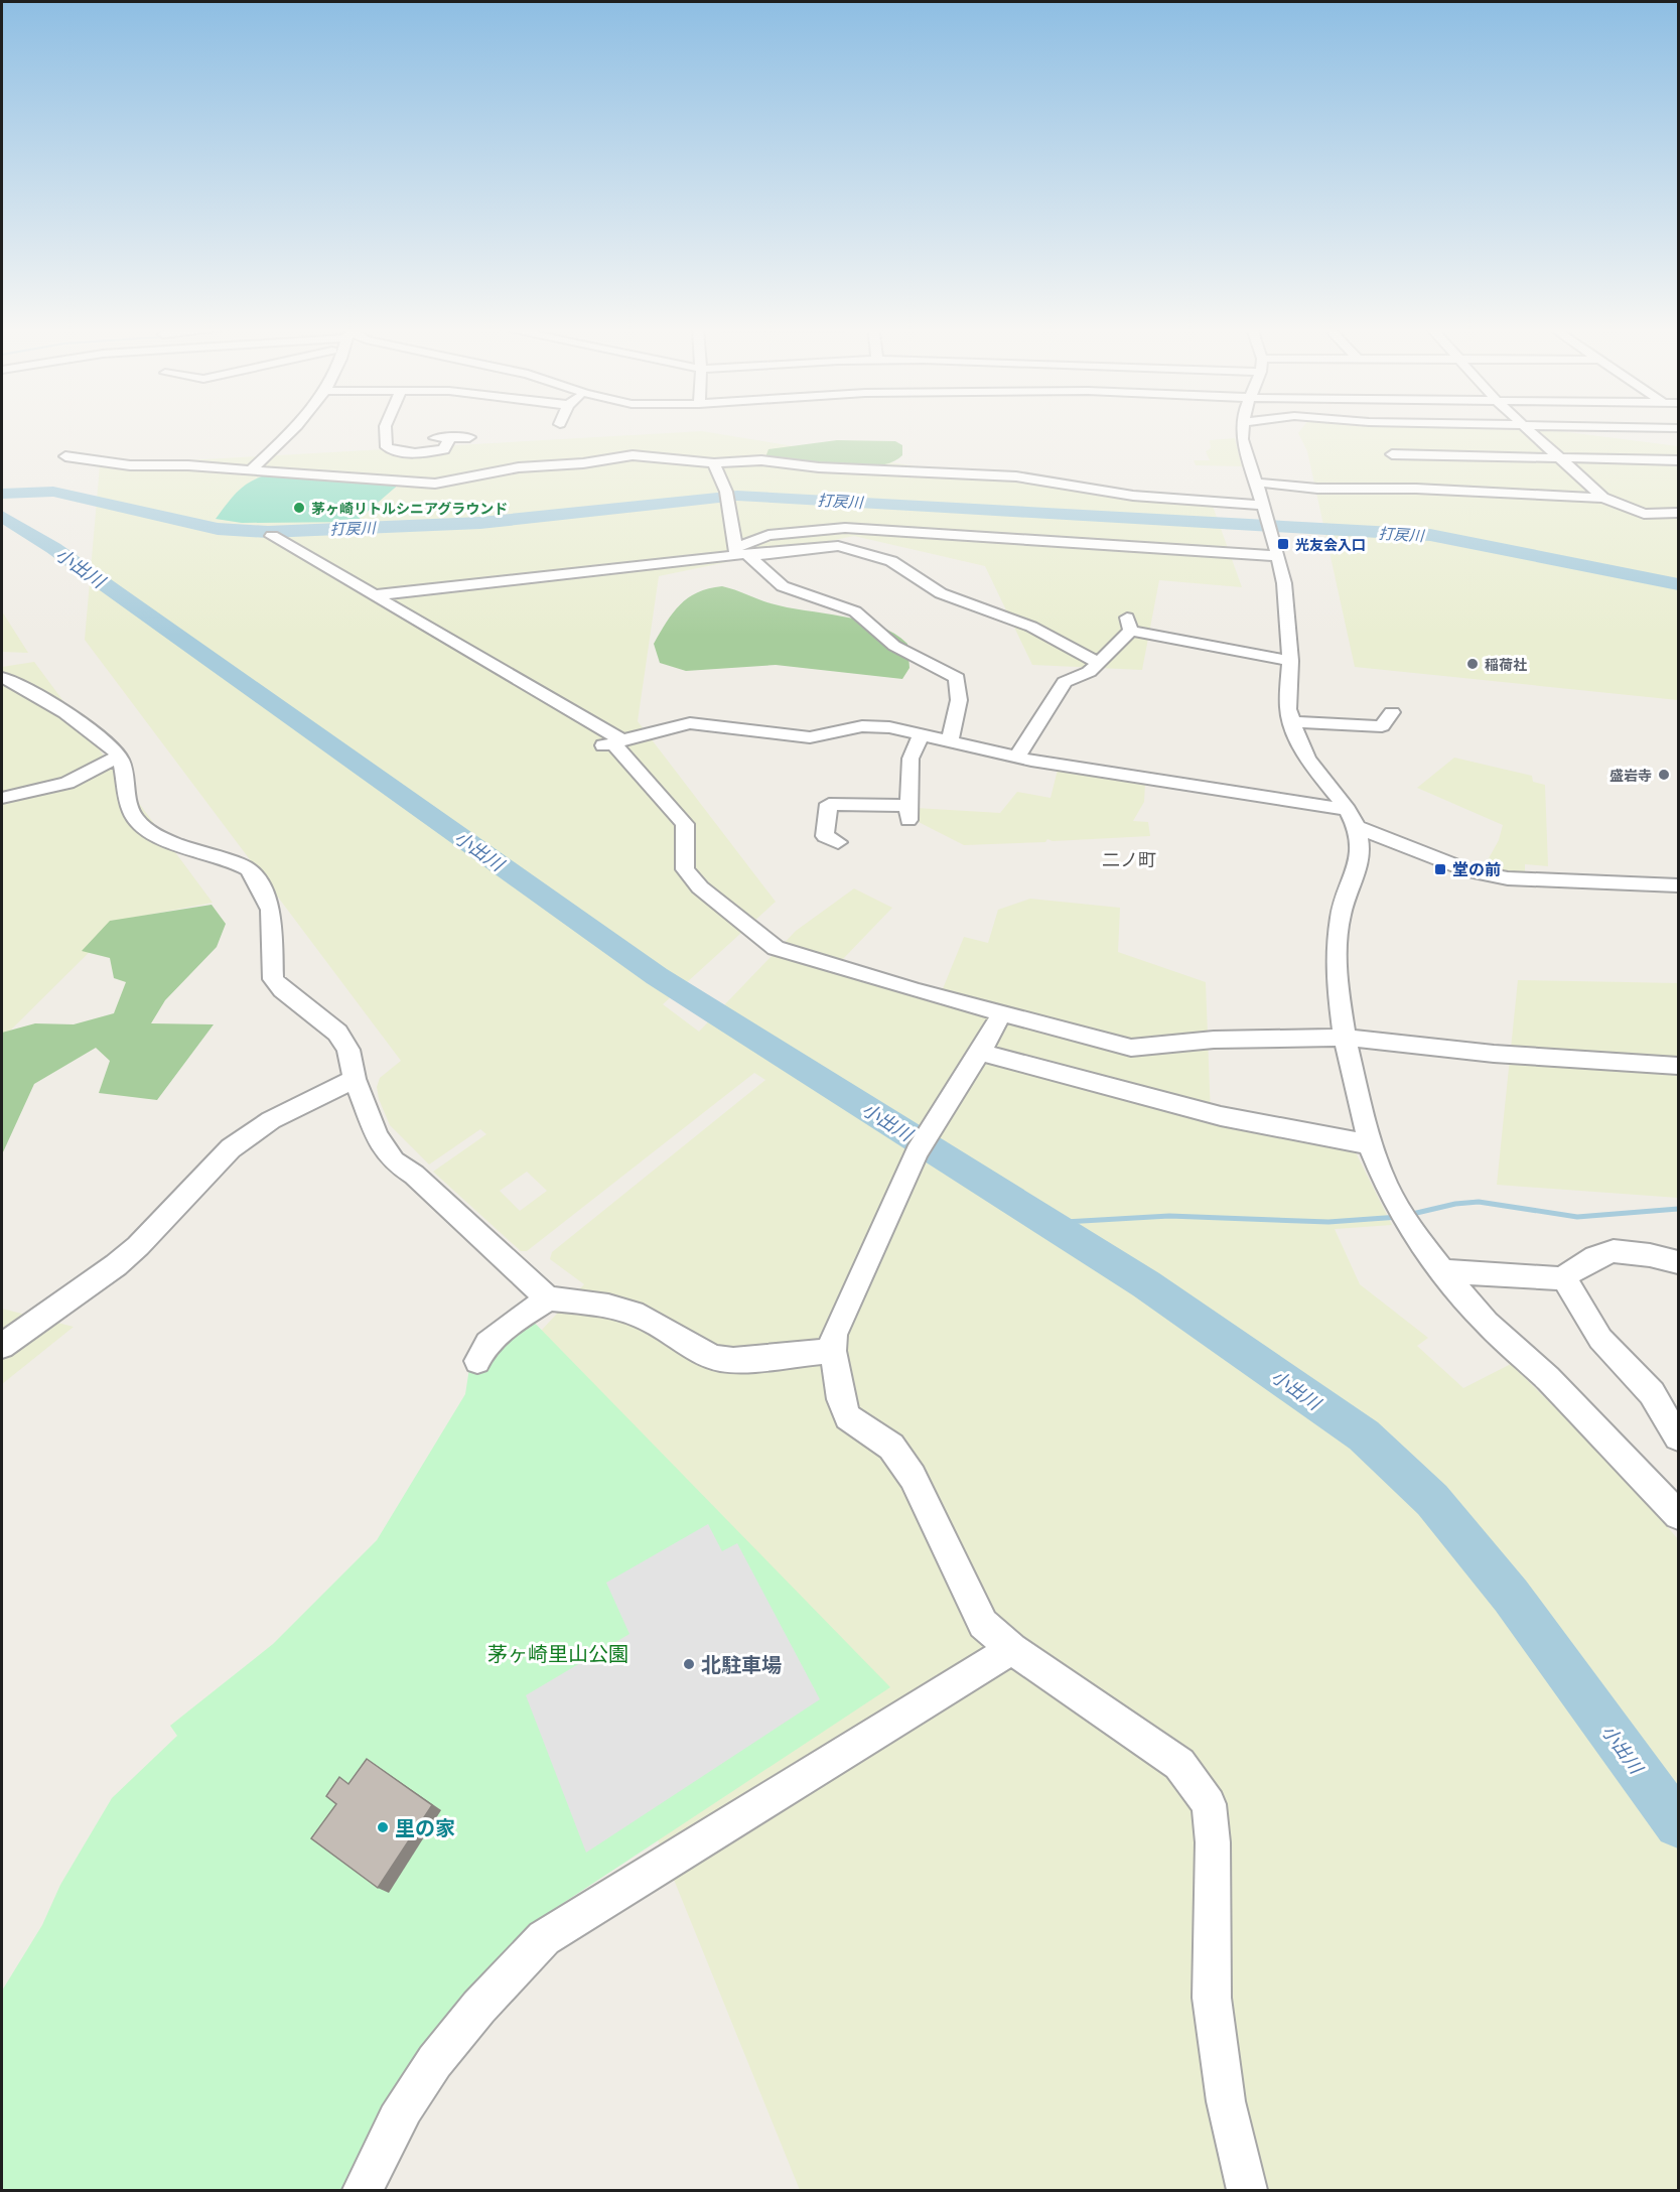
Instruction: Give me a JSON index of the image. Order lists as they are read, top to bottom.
{
  "districts": ["二ノ町"],
  "water": ["打戻川", "小出川"],
  "parks": ["茅ヶ崎里山公園"],
  "places": {
    "other": [
      "茅ヶ崎リトルシニアグラウンド",
      "稲荷社",
      "盛岩寺",
      "北駐車場",
      "里の家"
    ],
    "transit": ["光友会入口", "堂の前"]
  }
}
